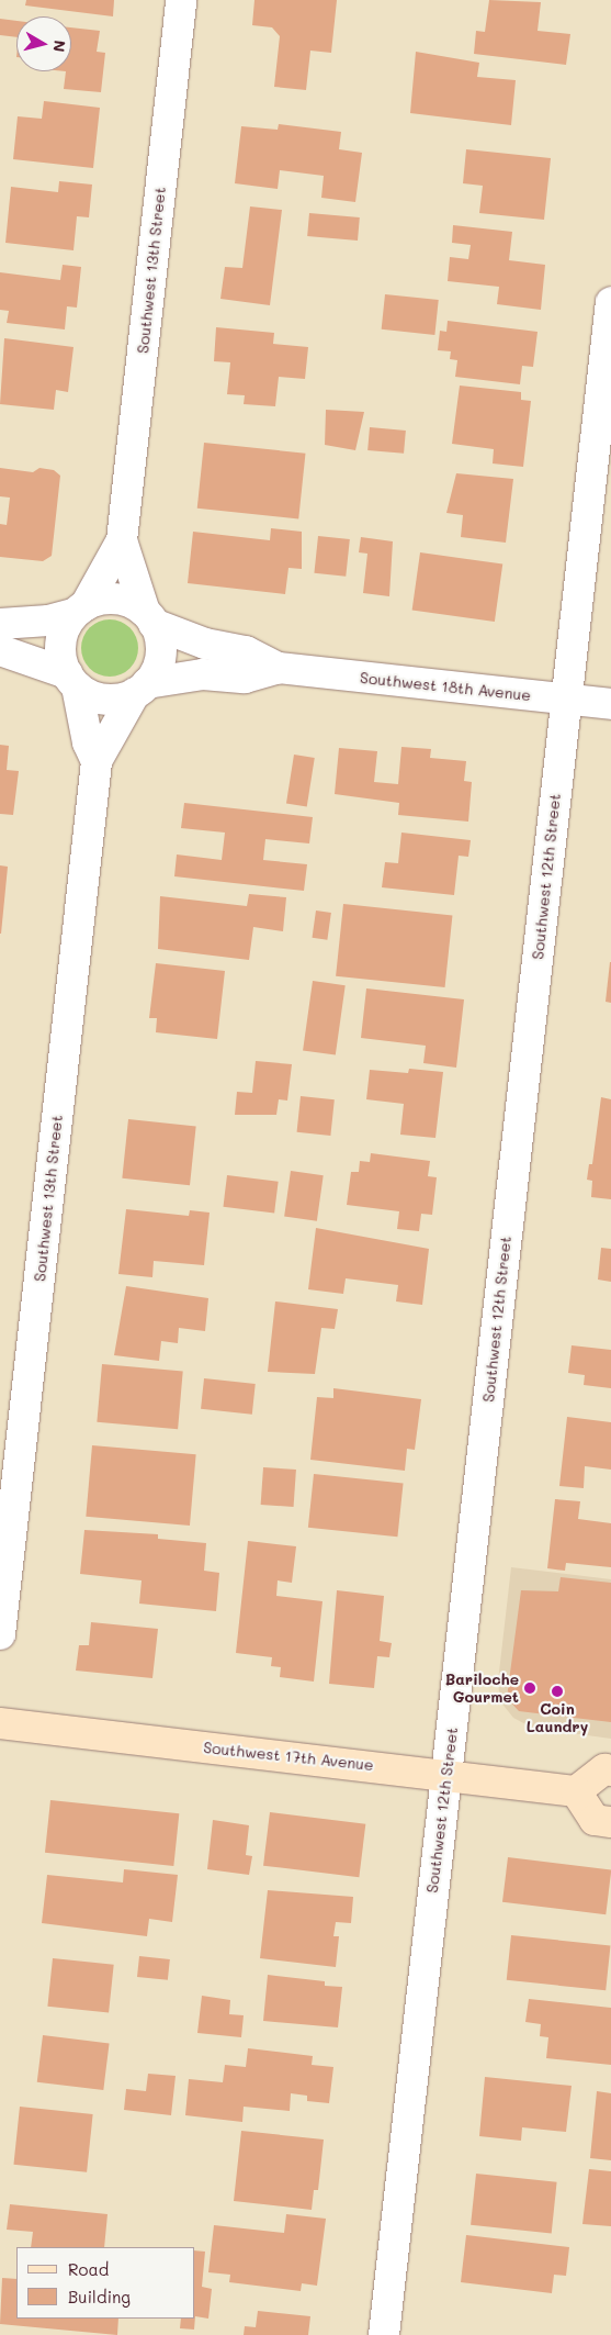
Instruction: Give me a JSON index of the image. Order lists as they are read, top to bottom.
{
  "streets": {
    "main road": ["Southwest 17th Avenue"],
    "street": ["Southwest 13th Street", "Southwest 18th Avenue", "Southwest 12th Street"]
  },
  "crossings": [
    ["Southwest 13th Street", "Southwest 18th Avenue"],
    ["Southwest 18th Avenue", "Southwest 12th Street"],
    ["Southwest 12th Street", "Southwest 17th Avenue"]
  ],
  "places": ["Bariloche Gourmet", "Coin Laundry"],
  "legend": ["Road", "Building"],
  "north": "right"
}
